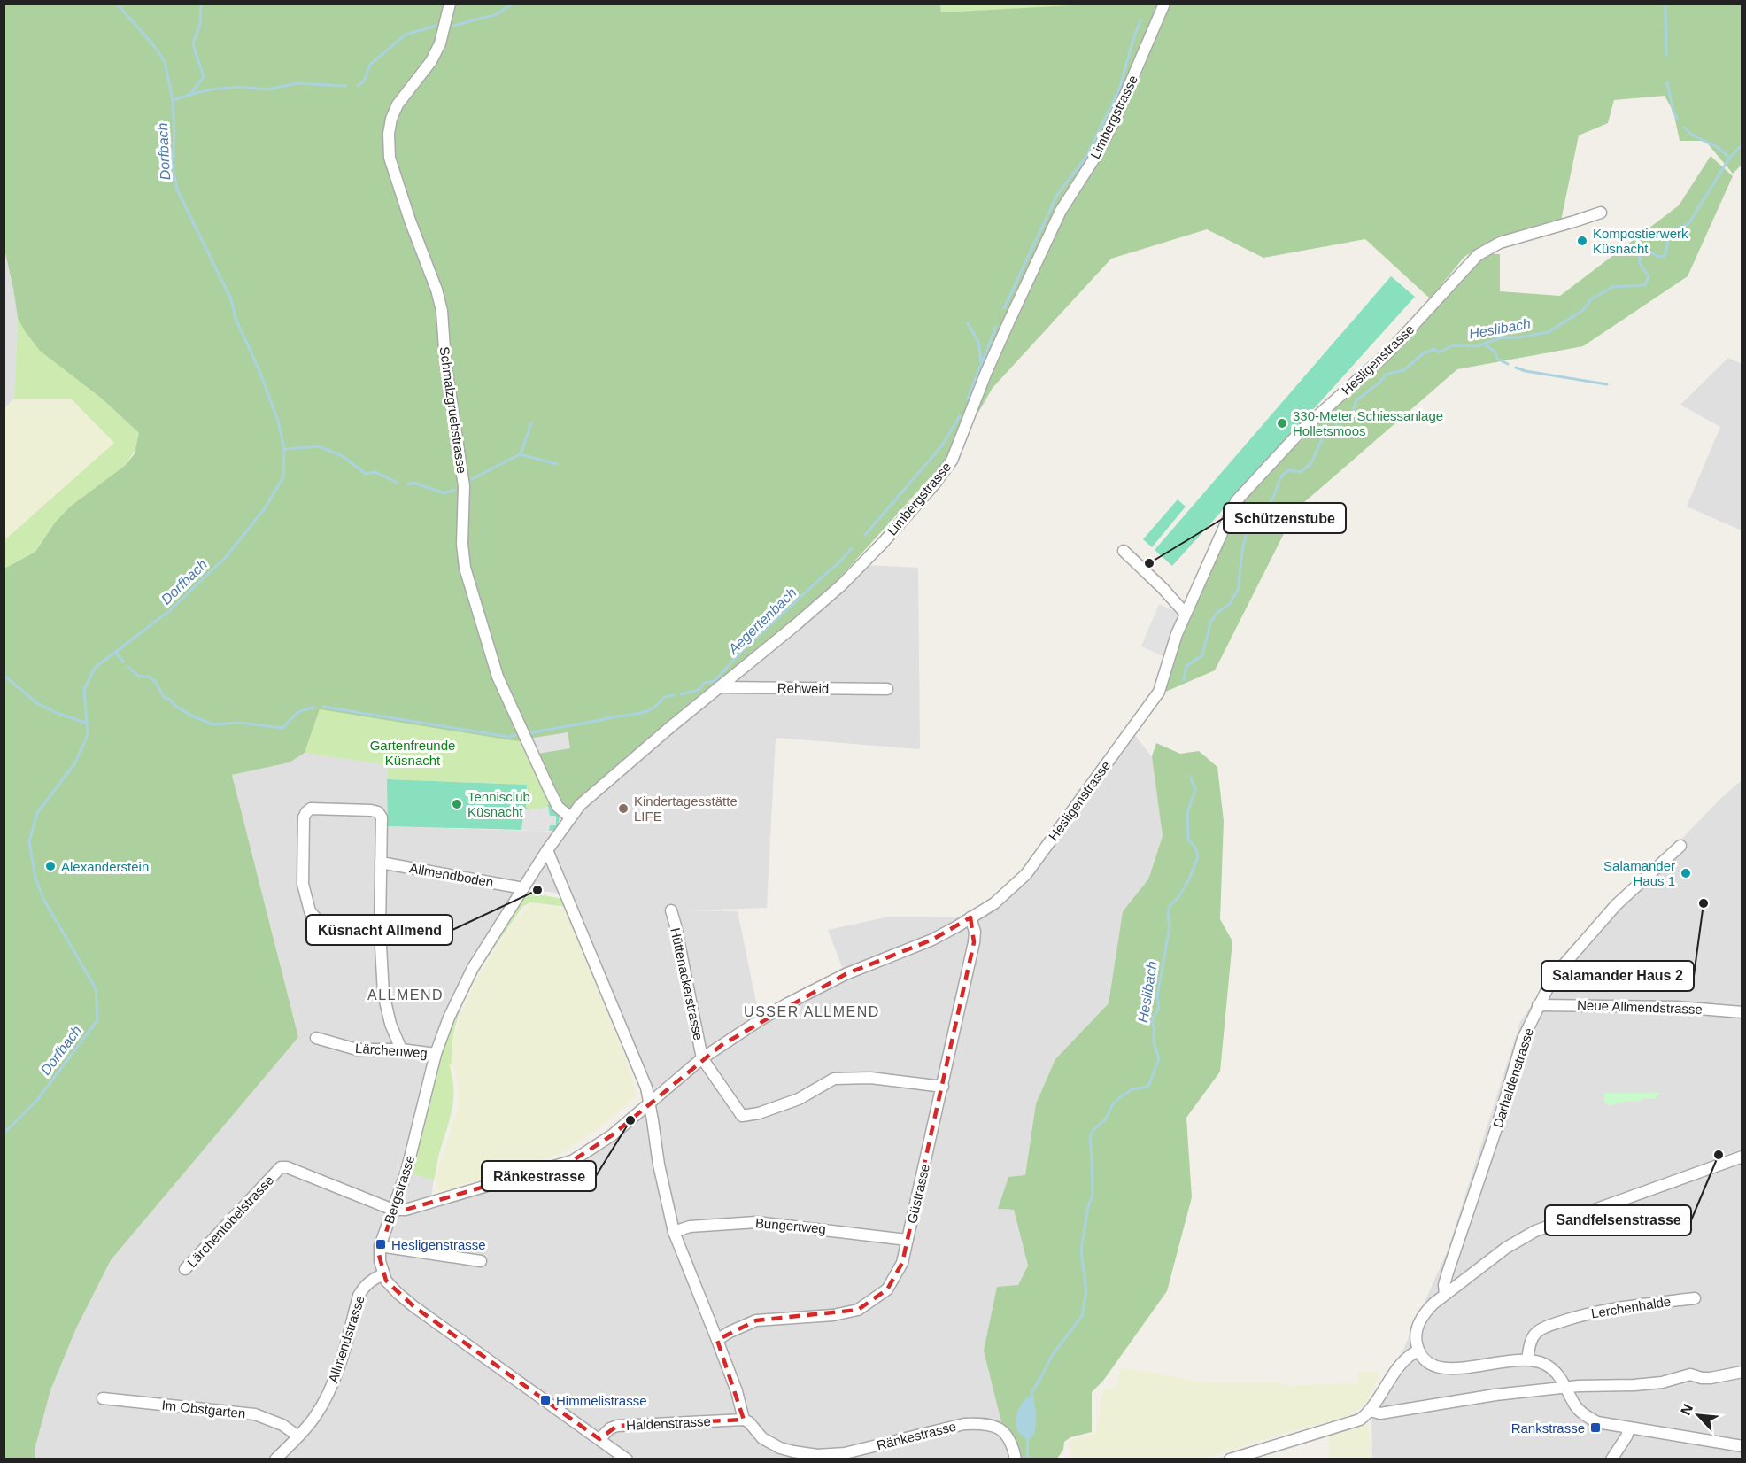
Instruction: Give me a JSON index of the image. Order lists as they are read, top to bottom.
{
  "streets": {
    "street": [
      "Limbergstrasse",
      "Hesligenstrasse",
      "Schmalzgruebstrasse",
      "Rehweid",
      "Allmendboden",
      "Hüttenackerstrasse",
      "Neue Allmendstrasse",
      "Lärchenweg",
      "Darhaldenstrasse",
      "Bergstrasse",
      "Güstrasse",
      "Lärchentobelstrasse",
      "Bungertweg",
      "Lerchenhalde",
      "Allmendstrasse",
      "Im Obstgarten",
      "Haldenstrasse",
      "Ränkestrasse"
    ]
  },
  "crossings": [
    ["Limbergstrasse", "Schmalzgruebstrasse"],
    ["Limbergstrasse", "Rehweid"],
    ["Limbergstrasse", "Bergstrasse"],
    ["Hesligenstrasse", "Hüttenackerstrasse"],
    ["Hesligenstrasse", "Bergstrasse"],
    ["Hesligenstrasse", "Güstrasse"],
    ["Hesligenstrasse", "Lärchentobelstrasse"],
    ["Allmendboden", "Bergstrasse"],
    ["Neue Allmendstrasse", "Darhaldenstrasse"],
    ["Lärchenweg", "Bergstrasse"],
    ["Bergstrasse", "Lärchentobelstrasse"],
    ["Bergstrasse", "Allmendstrasse"],
    ["Güstrasse", "Bungertweg"],
    ["Allmendstrasse", "Im Obstgarten"],
    ["Haldenstrasse", "Ränkestrasse"]
  ],
  "districts": ["ALLMEND", "USSER ALLMEND"],
  "water": ["Dorfbach", "Heslibach", "Aegertenbach"],
  "parks": ["Gartenfreunde Küsnacht"],
  "places": {
    "other": [
      "Kompostierwerk Küsnacht",
      "330-Meter Schiessanlage Holletsmoos",
      "Schützenstube",
      "Tennisclub Küsnacht",
      "Kindertagesstätte LIFE",
      "Alexanderstein",
      "Salamander Haus 1",
      "Küsnacht Allmend",
      "Salamander Haus 2",
      "Ränkestrasse",
      "Sandfelsenstrasse"
    ],
    "transit": ["Hesligenstrasse", "Himmelistrasse", "Rankstrasse"]
  },
  "north": "top left"
}
